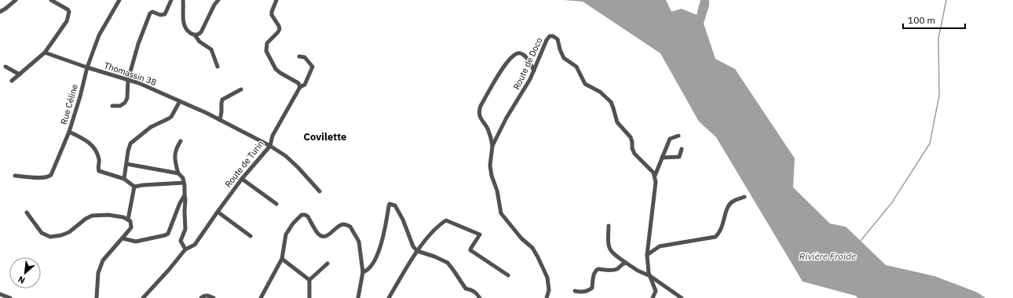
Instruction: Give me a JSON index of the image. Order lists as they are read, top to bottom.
{
  "streets": {
    "street": [
      "Route de Doco",
      "Thomassin 38",
      "Rue Céline",
      "Route de Turin"
    ]
  },
  "crossings": [
    ["Thomassin 38", "Rue Céline"],
    ["Thomassin 38", "Route de Turin"]
  ],
  "districts": ["Covilette"],
  "water": ["Rivière Froide"],
  "scale_bar": "100 m",
  "north": "bottom left"
}
